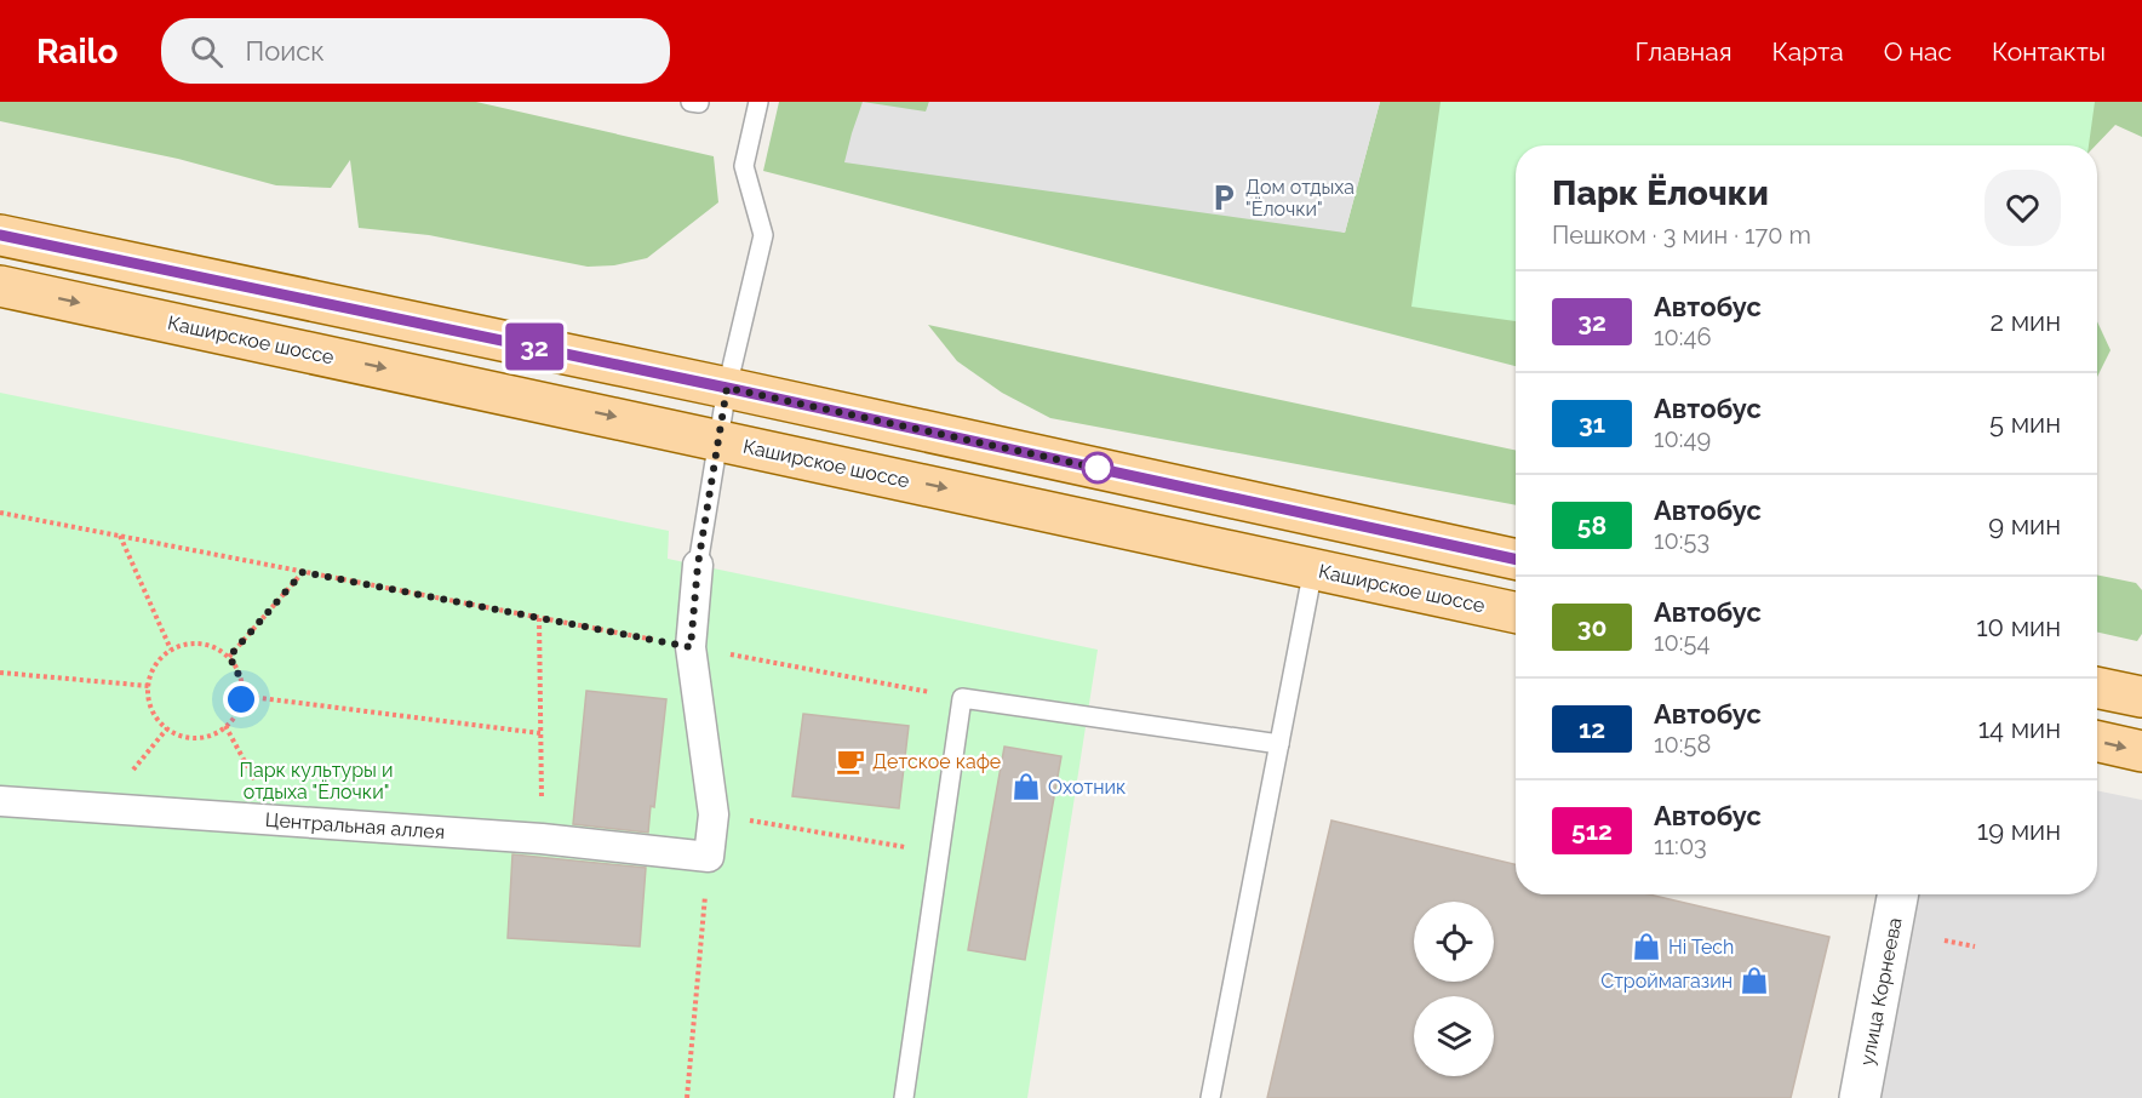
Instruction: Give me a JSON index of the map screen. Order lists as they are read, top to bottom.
{
  "streets": {
    "main road": ["Каширское шоссе"],
    "street": ["Центральная аллея", "улица Корнеева"]
  },
  "parks": ["Парк культуры и отдыха \"Ёлочки\""],
  "places": {
    "parking": ["Дом отдыха \"Ёлочки\""],
    "cafe": ["Детское кафе"],
    "shop": ["Охотник", "Hi Tech", "Строймагазин"]
  },
  "lines": ["bus line 32"],
  "page": {
    "header": "Railo",
    "search": "Поиск",
    "nav": [
      "Главная",
      "Карта",
      "О нас",
      "Контакты"
    ],
    "on_map": "32",
    "heading": ["Парк Ёлочки", "Пешком · 3 мин · 170 m"],
    "list": [
      {
        "mark": "32",
        "name": "Автобус",
        "note": "10:46",
        "value": "2 мин"
      },
      {
        "mark": "31",
        "name": "Автобус",
        "note": "10:49",
        "value": "5 мин"
      },
      {
        "mark": "58",
        "name": "Автобус",
        "note": "10:53",
        "value": "9 мин"
      },
      {
        "mark": "30",
        "name": "Автобус",
        "note": "10:54",
        "value": "10 мин"
      },
      {
        "mark": "12",
        "name": "Автобус",
        "note": "10:58",
        "value": "14 мин"
      },
      {
        "mark": "512",
        "name": "Автобус",
        "note": "11:03",
        "value": "19 мин"
      }
    ]
  }
}
